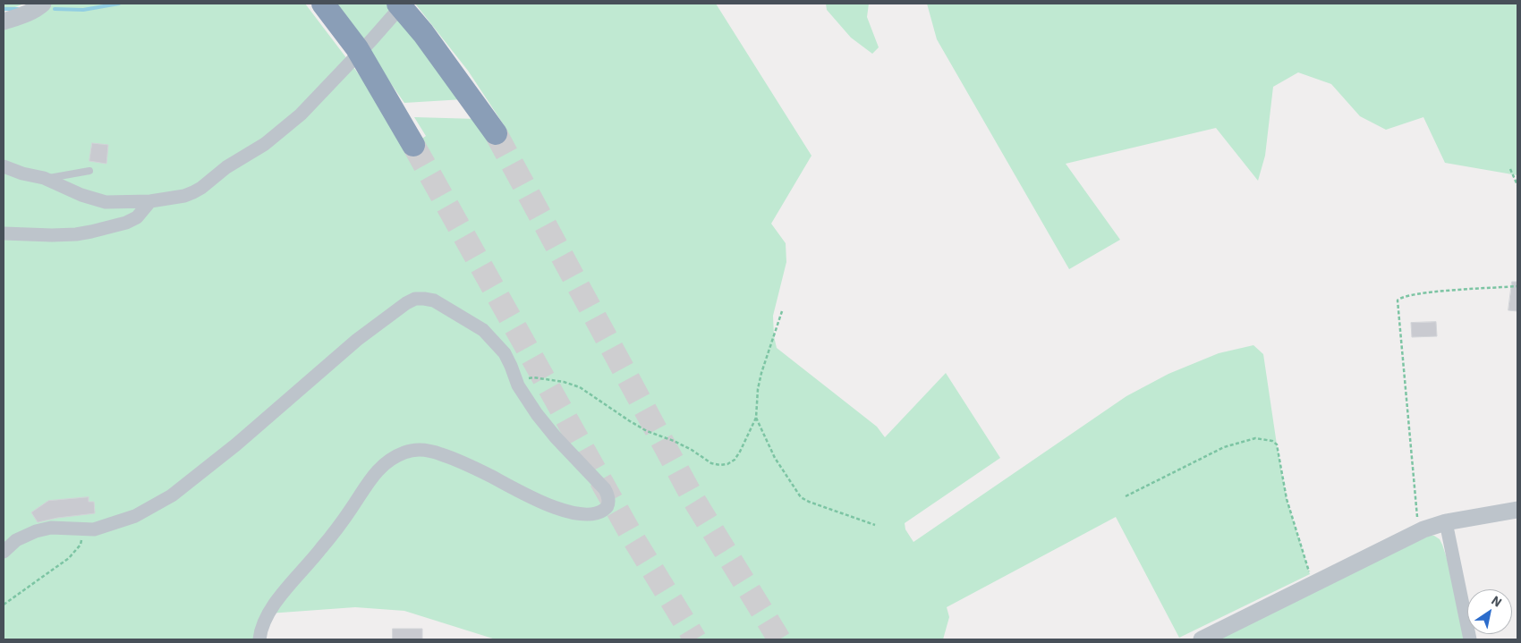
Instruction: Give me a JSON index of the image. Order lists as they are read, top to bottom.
{
  "north": "top right"
}
